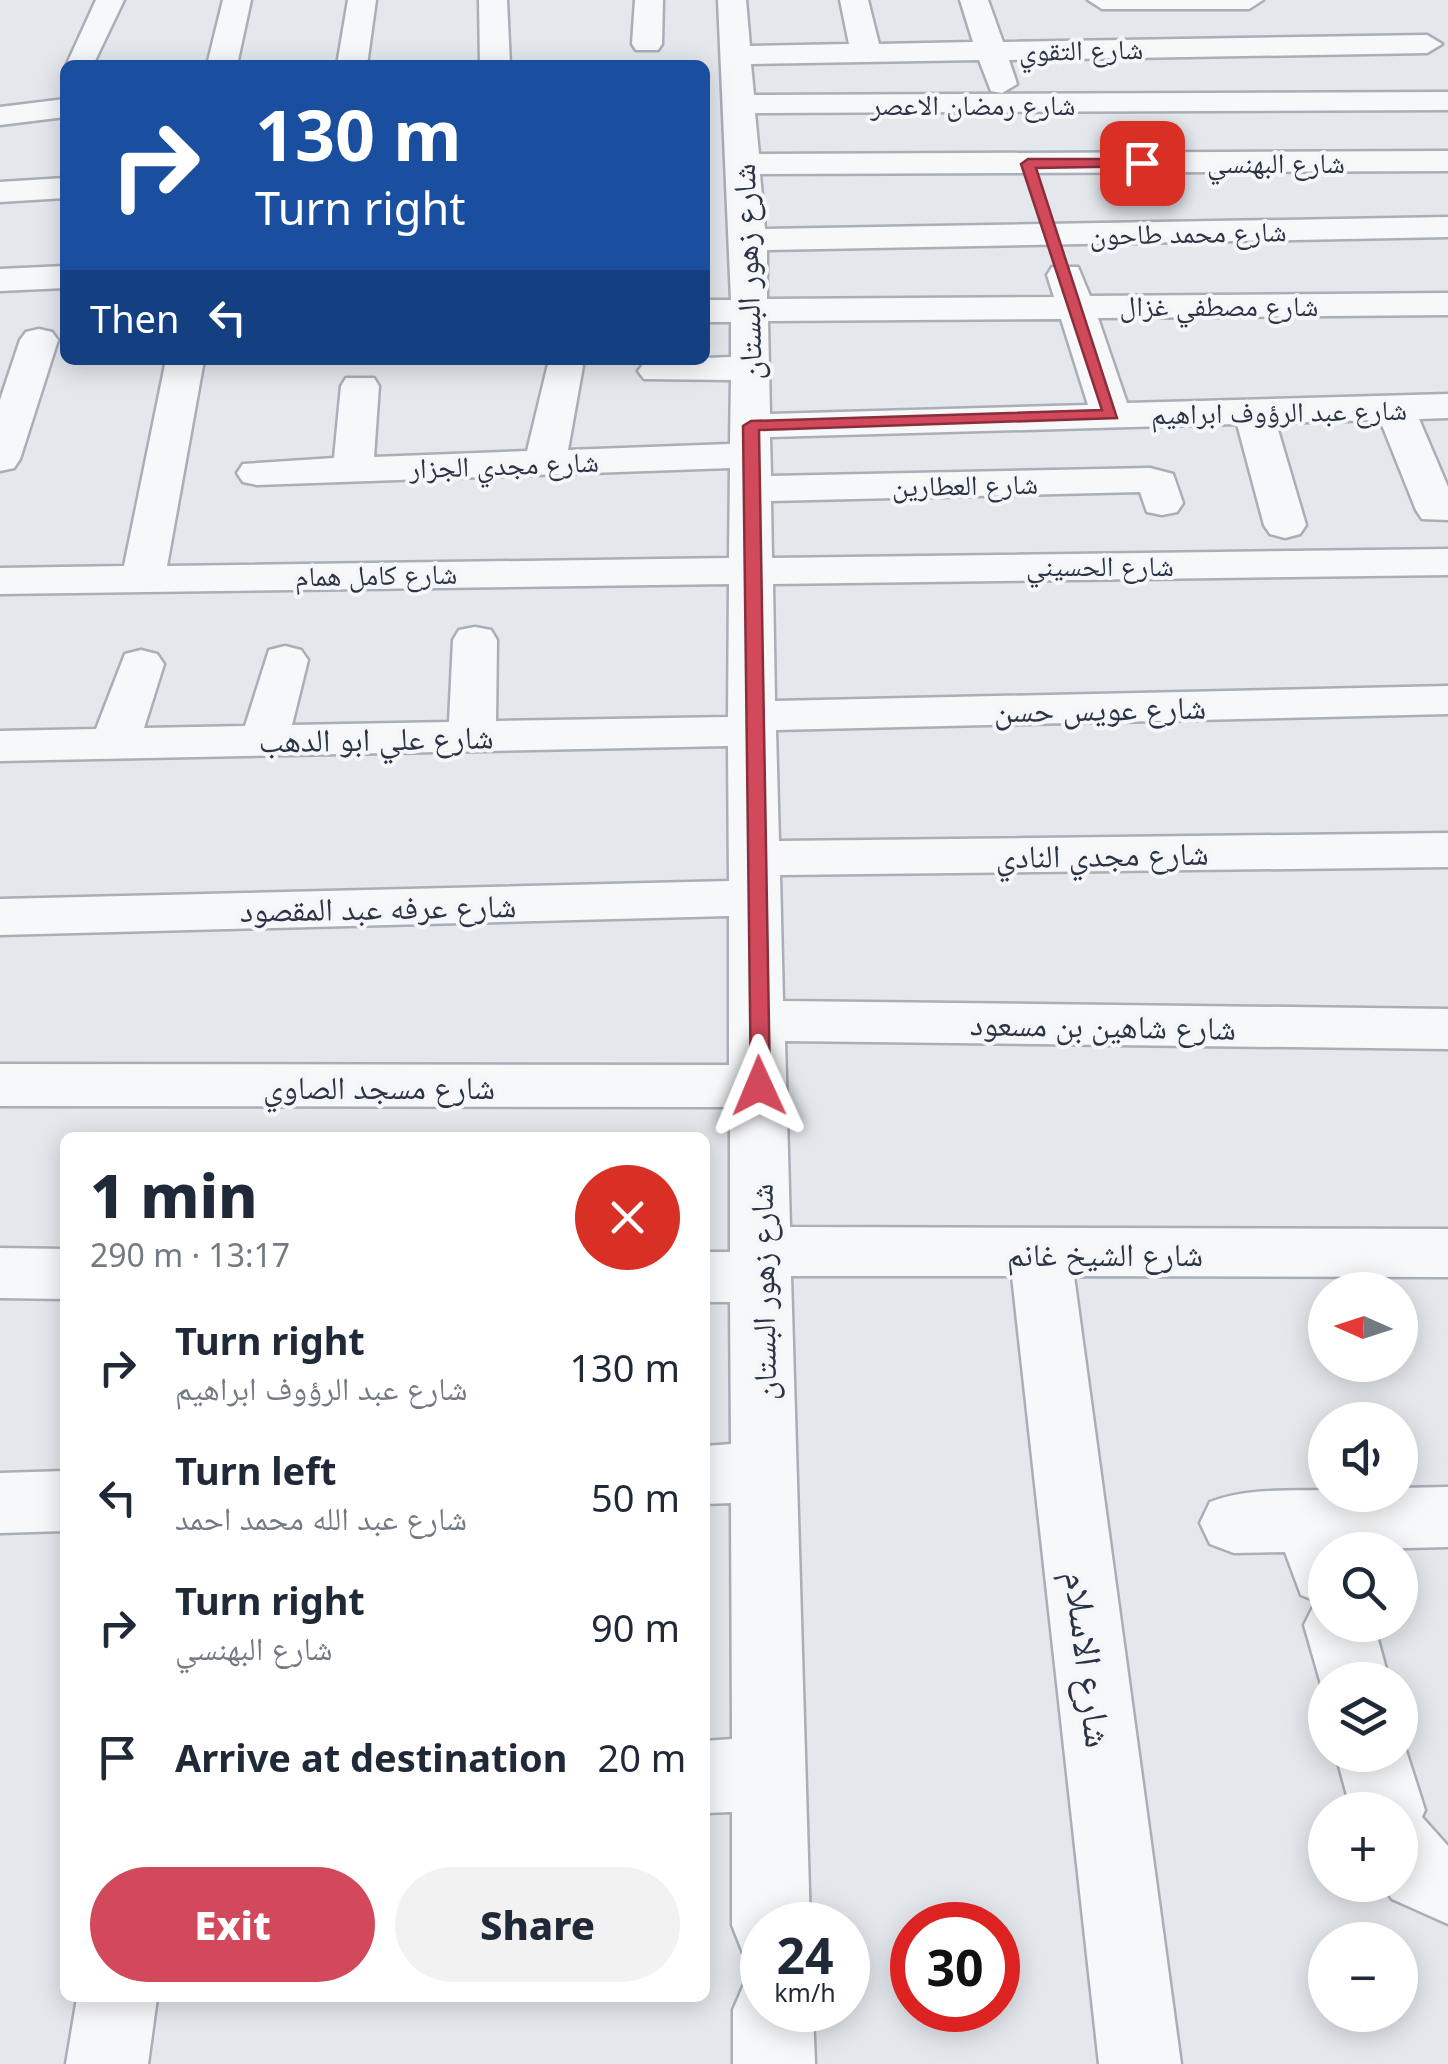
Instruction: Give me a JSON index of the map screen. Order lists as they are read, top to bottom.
{
  "streets": {
    "street": [
      "شارع التقوي",
      "شارع رمضان الاعصر",
      "شارع البهنسي",
      "شارع محمد طاحون",
      "شارع زهور البستان",
      "شارع مصطفي غزال",
      "شارع عبد الرؤوف ابراهيم",
      "شارع مجدي الجزار",
      "شارع العطارين",
      "شارع الحسيني",
      "شارع كامل همام",
      "شارع عويس حسن",
      "شارع علي ابو الدهب",
      "شارع مجدي النادي",
      "شارع عرفه عبد المقصود",
      "شارع شاهين بن مسعود",
      "شارع مسجد الصاوي",
      "شارع الشيخ غانم",
      "شارع الاسلام"
    ]
  },
  "crossings": [
    ["شارع التقوي", "شارع رمضان الاعصر"],
    ["شارع التقوي", "شارع البهنسي"],
    ["شارع التقوي", "شارع زهور البستان"],
    ["شارع رمضان الاعصر", "شارع البهنسي"],
    ["شارع رمضان الاعصر", "شارع زهور البستان"],
    ["شارع البهنسي", "شارع زهور البستان"],
    ["شارع محمد طاحون", "شارع زهور البستان"],
    ["شارع زهور البستان", "شارع مصطفي غزال"],
    ["شارع زهور البستان", "شارع عبد الرؤوف ابراهيم"],
    ["شارع زهور البستان", "شارع مجدي الجزار"],
    ["شارع زهور البستان", "شارع العطارين"],
    ["شارع زهور البستان", "شارع الحسيني"],
    ["شارع زهور البستان", "شارع كامل همام"],
    ["شارع زهور البستان", "شارع عويس حسن"],
    ["شارع زهور البستان", "شارع علي ابو الدهب"],
    ["شارع زهور البستان", "شارع مجدي النادي"],
    ["شارع زهور البستان", "شارع عرفه عبد المقصود"],
    ["شارع زهور البستان", "شارع شاهين بن مسعود"],
    ["شارع زهور البستان", "شارع مسجد الصاوي"],
    ["شارع زهور البستان", "شارع الشيخ غانم"],
    ["شارع عبد الرؤوف ابراهيم", "شارع مجدي الجزار"],
    ["شارع عبد الرؤوف ابراهيم", "شارع العطارين"],
    ["شارع مجدي الجزار", "شارع العطارين"],
    ["شارع الحسيني", "شارع كامل همام"],
    ["شارع عويس حسن", "شارع علي ابو الدهب"],
    ["شارع مجدي النادي", "شارع عرفه عبد المقصود"],
    ["شارع الشيخ غانم", "شارع الاسلام"]
  ],
  "north": "left",
  "page": {
    "turn": ["130 m", "Turn right"],
    "then": "Then",
    "heading": ["1 min", "290 m · 13:17"],
    "map_buttons": ["+", "−"],
    "list": [
      {
        "name": "Turn right",
        "note": "شارع عبد الرؤوف ابراهيم",
        "value": "130 m"
      },
      {
        "name": "Turn left",
        "note": "شارع عبد الله محمد احمد",
        "value": "50 m"
      },
      {
        "name": "Turn right",
        "note": "شارع البهنسي",
        "value": "90 m"
      },
      {
        "name": "Arrive at destination",
        "value": "20 m"
      }
    ],
    "buttons": ["Exit", "Share"],
    "speed": "24 km/h",
    "limit": "30"
  }
}
